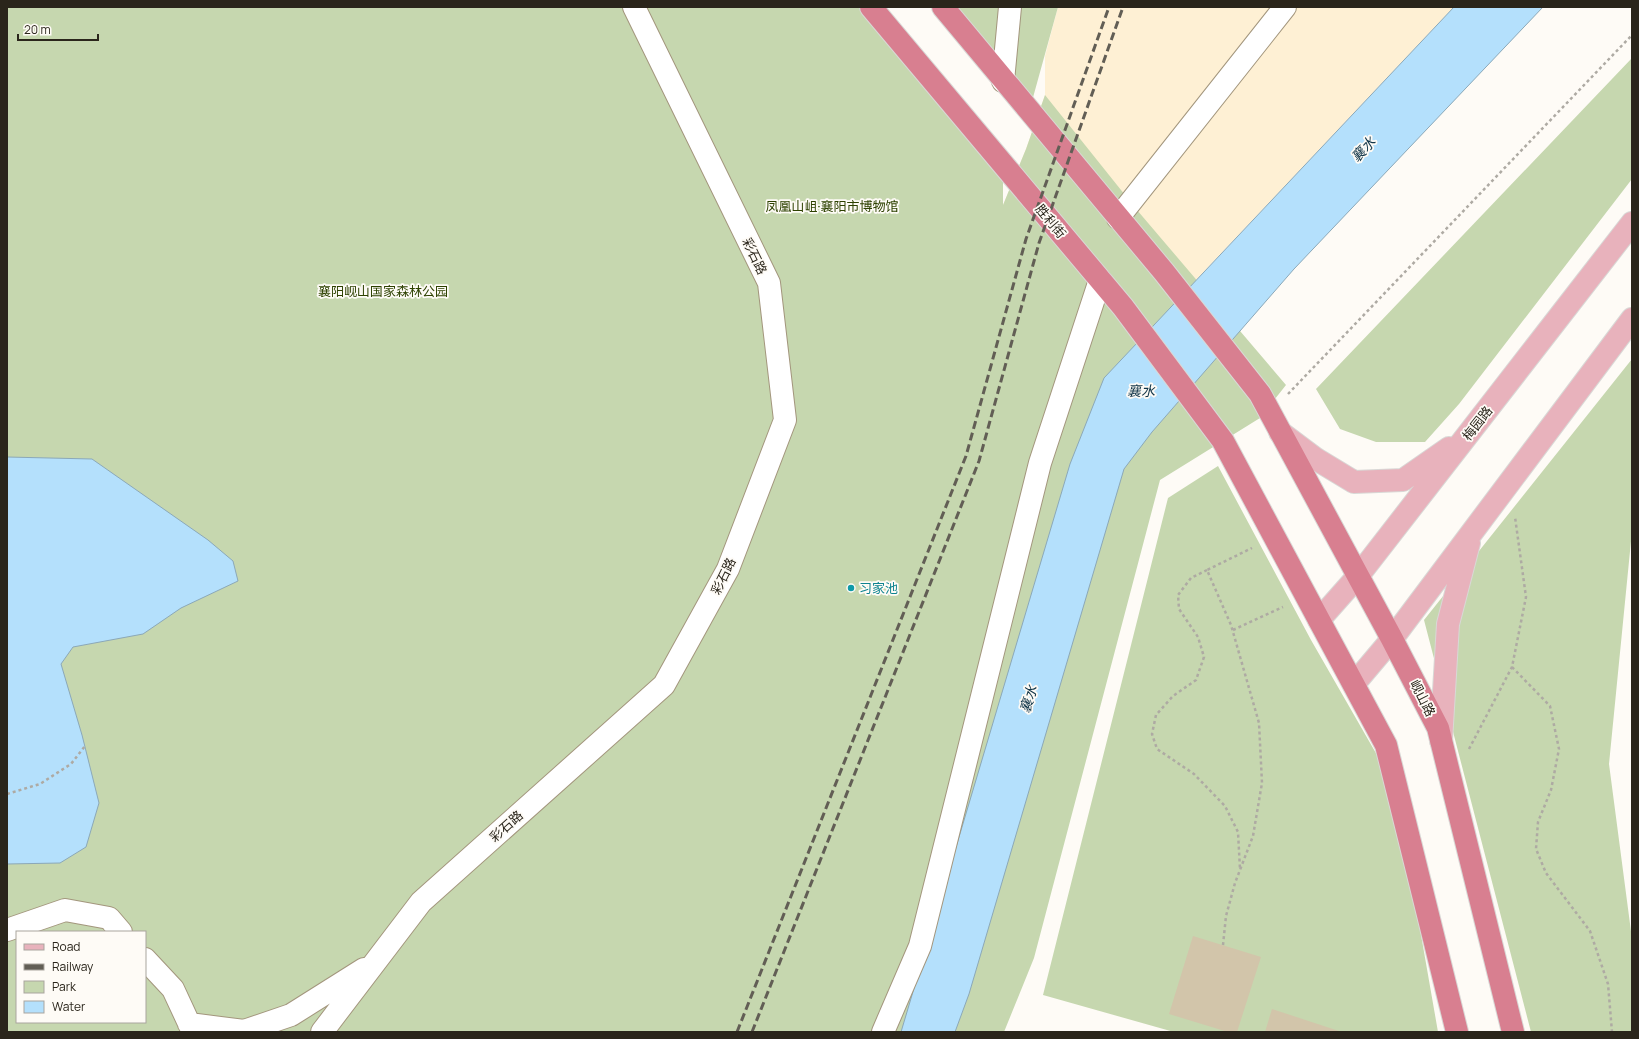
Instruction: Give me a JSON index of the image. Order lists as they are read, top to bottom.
{
  "streets": {
    "highway": ["胜利街", "岘山路"],
    "main road": ["梅园路"],
    "street": ["彩石路"]
  },
  "crossings": [
    ["梅园路", "岘山路"]
  ],
  "water": ["襄水"],
  "parks": ["凤凰山岨·襄阳市博物馆", "襄阳岘山国家森林公园"],
  "places": ["习家池"],
  "legend": [
    "Road",
    "Railway",
    "Park",
    "Water"
  ],
  "scale_bar": "20 m"
}
